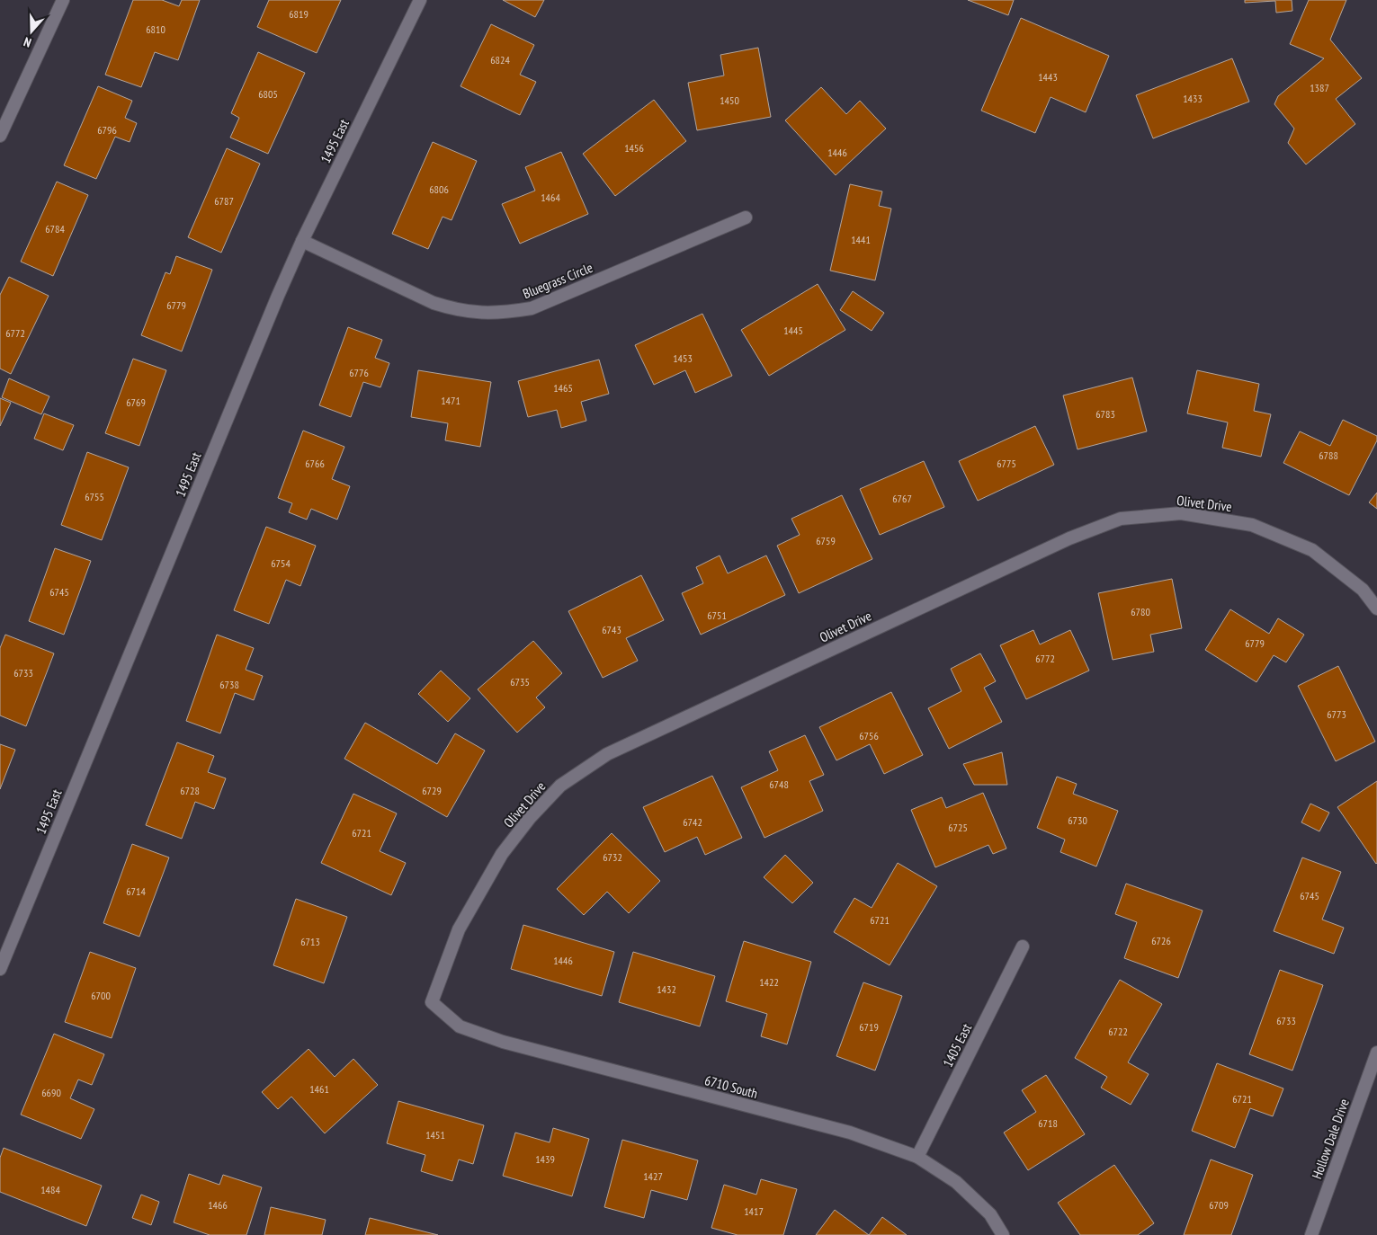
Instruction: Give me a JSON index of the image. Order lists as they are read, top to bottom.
{
  "streets": {
    "street": [
      "1495 East",
      "Bluegrass Circle",
      "Olivet Drive",
      "1405 East",
      "6710 South",
      "Hollow Dale Drive"
    ]
  },
  "crossings": [
    ["1495 East", "Bluegrass Circle"],
    ["Olivet Drive", "6710 South"],
    ["1405 East", "6710 South"]
  ],
  "house_numbers": [
    "6819",
    "6810",
    "6824",
    "1443",
    "1387",
    "6805",
    "1433",
    "1450",
    "6796",
    "1456",
    "1446",
    "6806",
    "1464",
    "6787",
    "6784",
    "1441",
    "6779",
    "1445",
    "6772",
    "1453",
    "6776",
    "1465",
    "1471",
    "6769",
    "6783",
    "6788",
    "6766",
    "6775",
    "6755",
    "6767",
    "6759",
    "6754",
    "6745",
    "6780",
    "6751",
    "6743",
    "6779",
    "6772",
    "6733",
    "6735",
    "6738",
    "6773",
    "6756",
    "6748",
    "6728",
    "6729",
    "6730",
    "6742",
    "6725",
    "6721",
    "6732",
    "6714",
    "6745",
    "6721",
    "6726",
    "6713",
    "1446",
    "1422",
    "1432",
    "6700",
    "6733",
    "6719",
    "6722",
    "1461",
    "6690",
    "6721",
    "6718",
    "1451",
    "1439",
    "1427",
    "1484",
    "1466",
    "6709",
    "1417"
  ],
  "north": "bottom"
}
